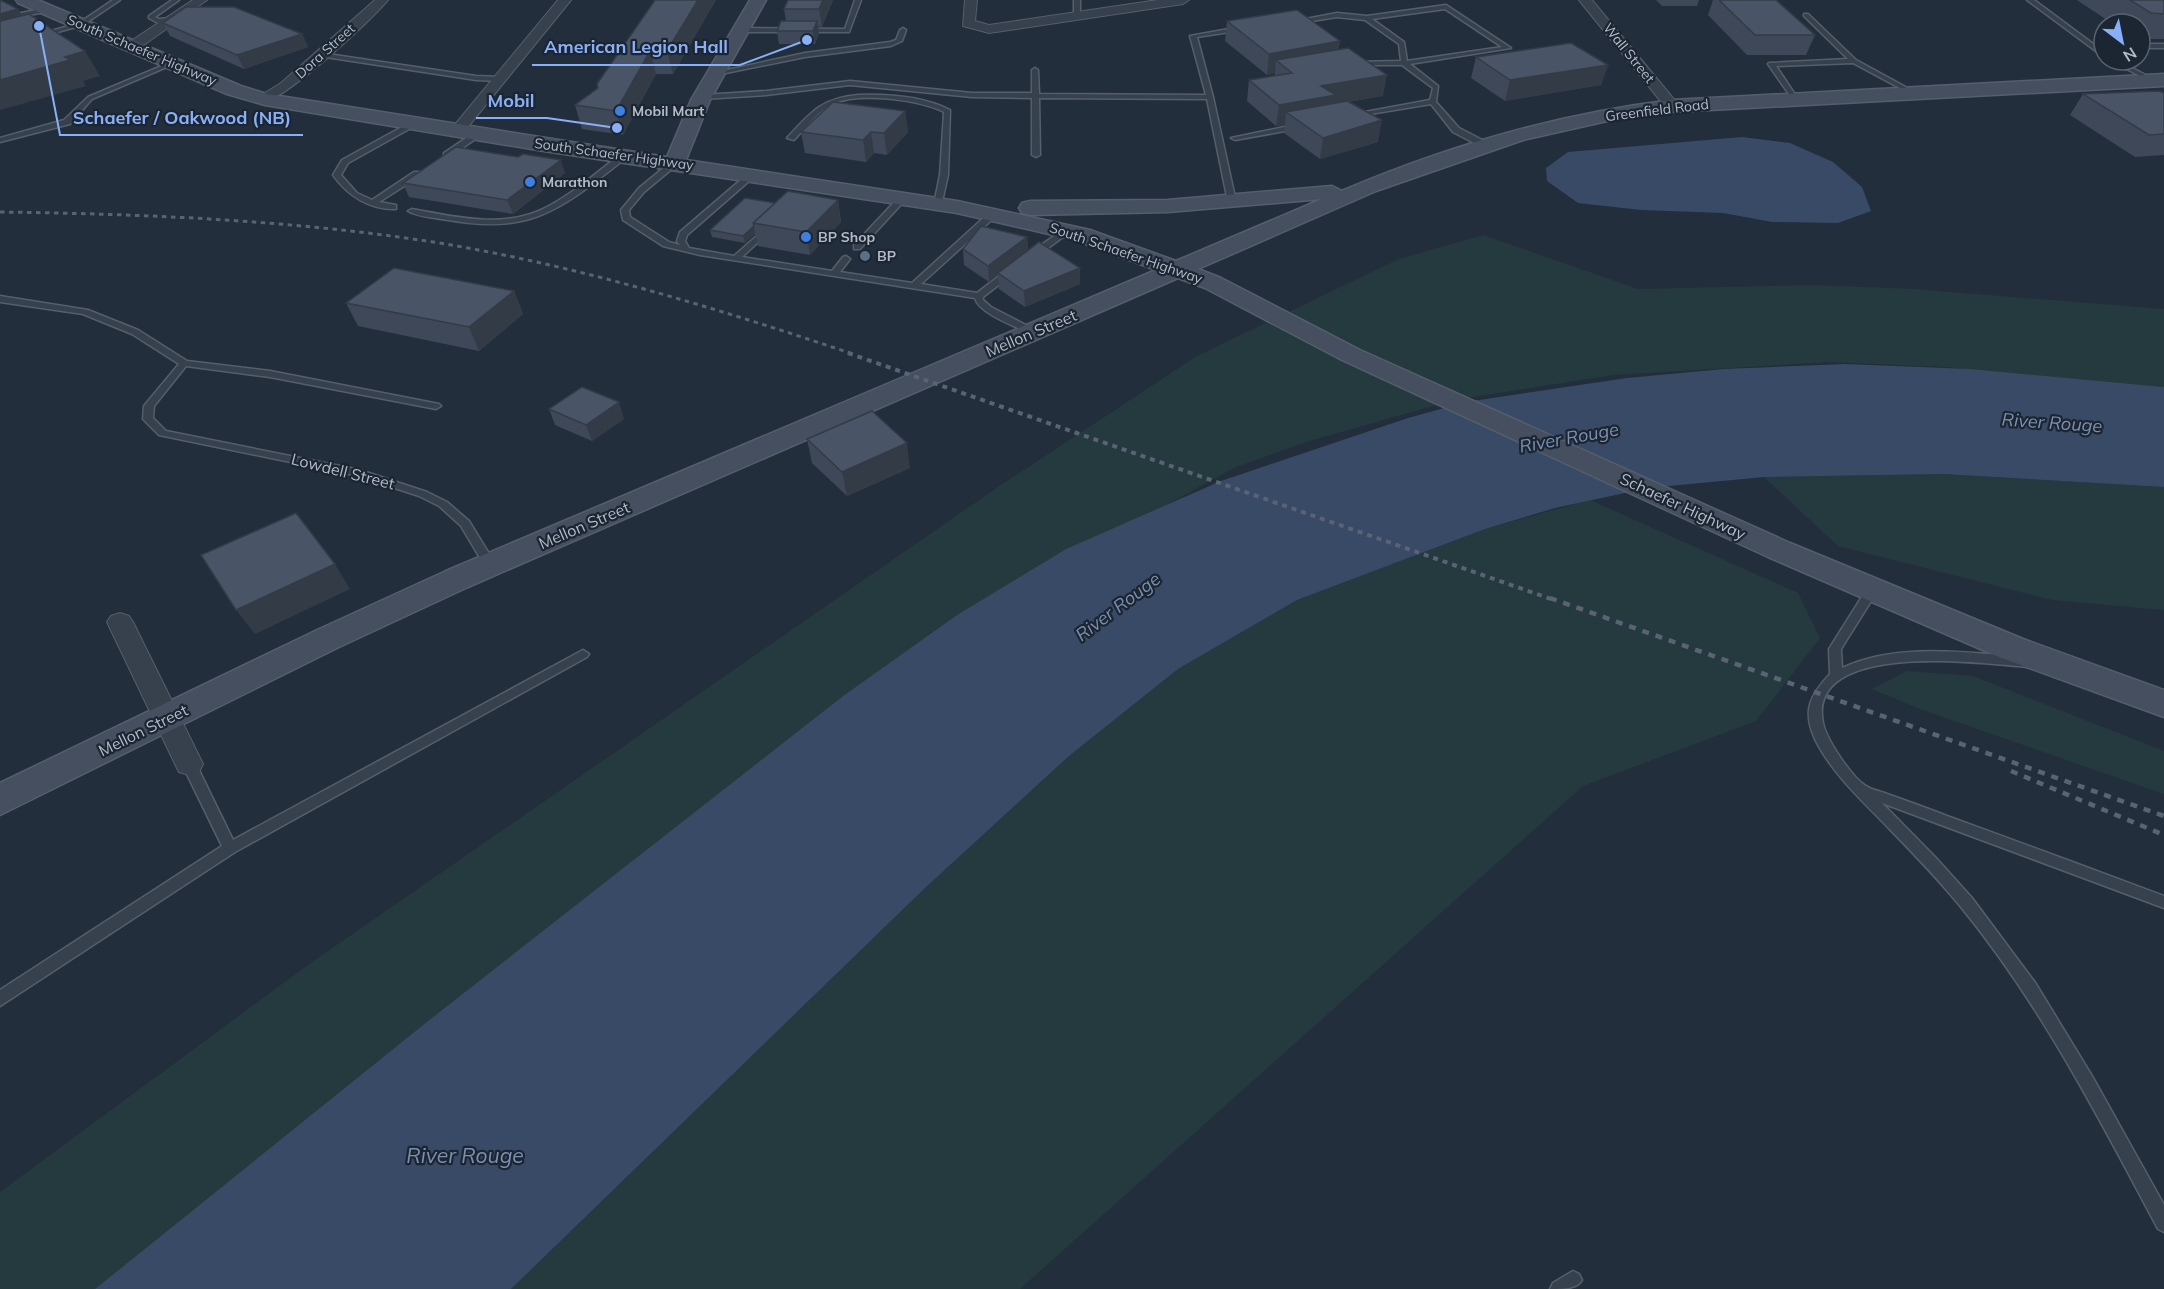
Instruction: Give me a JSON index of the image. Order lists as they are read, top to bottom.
{
  "streets": {
    "main road": [
      "South Schaefer Highway",
      "Greenfield Road",
      "Mellon Street",
      "Schaefer Highway"
    ],
    "street": ["Dora Street", "Wall Street"],
    "lane": ["Lowdell Street"]
  },
  "crossings": [
    ["South Schaefer Highway", "Dora Street"],
    ["South Schaefer Highway", "Greenfield Road"],
    ["South Schaefer Highway", "Mellon Street"],
    ["South Schaefer Highway", "Schaefer Highway"],
    ["Wall Street", "Greenfield Road"],
    ["Greenfield Road", "Mellon Street"],
    ["Mellon Street", "Lowdell Street"]
  ],
  "water": ["River Rouge"],
  "places": [
    "Schaefer / Oakwood (NB)",
    "American Legion Hall",
    "Mobil Mart",
    "Mobil",
    "Marathon",
    "BP Shop",
    "BP"
  ],
  "north": "bottom right"
}
